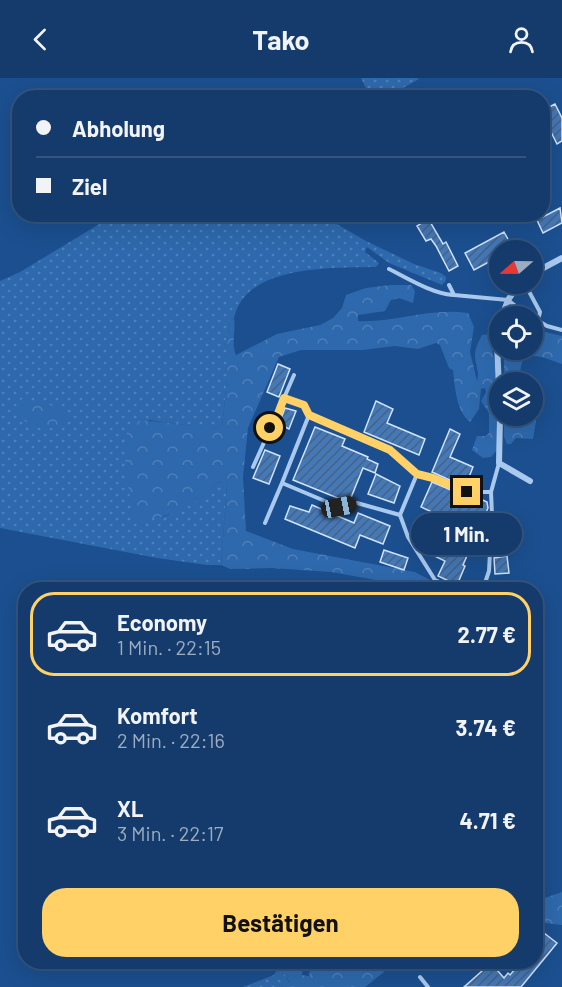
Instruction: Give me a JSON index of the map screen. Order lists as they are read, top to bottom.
{
  "north": "left",
  "page": {
    "header": "Tako",
    "banner": ["Abholung", "Ziel"],
    "bubble": "1 Min.",
    "list": [
      {
        "name": "Economy",
        "note": "1 Min. · 22:15",
        "value": "2.77 €"
      },
      {
        "name": "Komfort",
        "note": "2 Min. · 22:16",
        "value": "3.74 €"
      },
      {
        "name": "XL",
        "note": "3 Min. · 22:17",
        "value": "4.71 €"
      }
    ],
    "buttons": "Bestätigen"
  }
}
